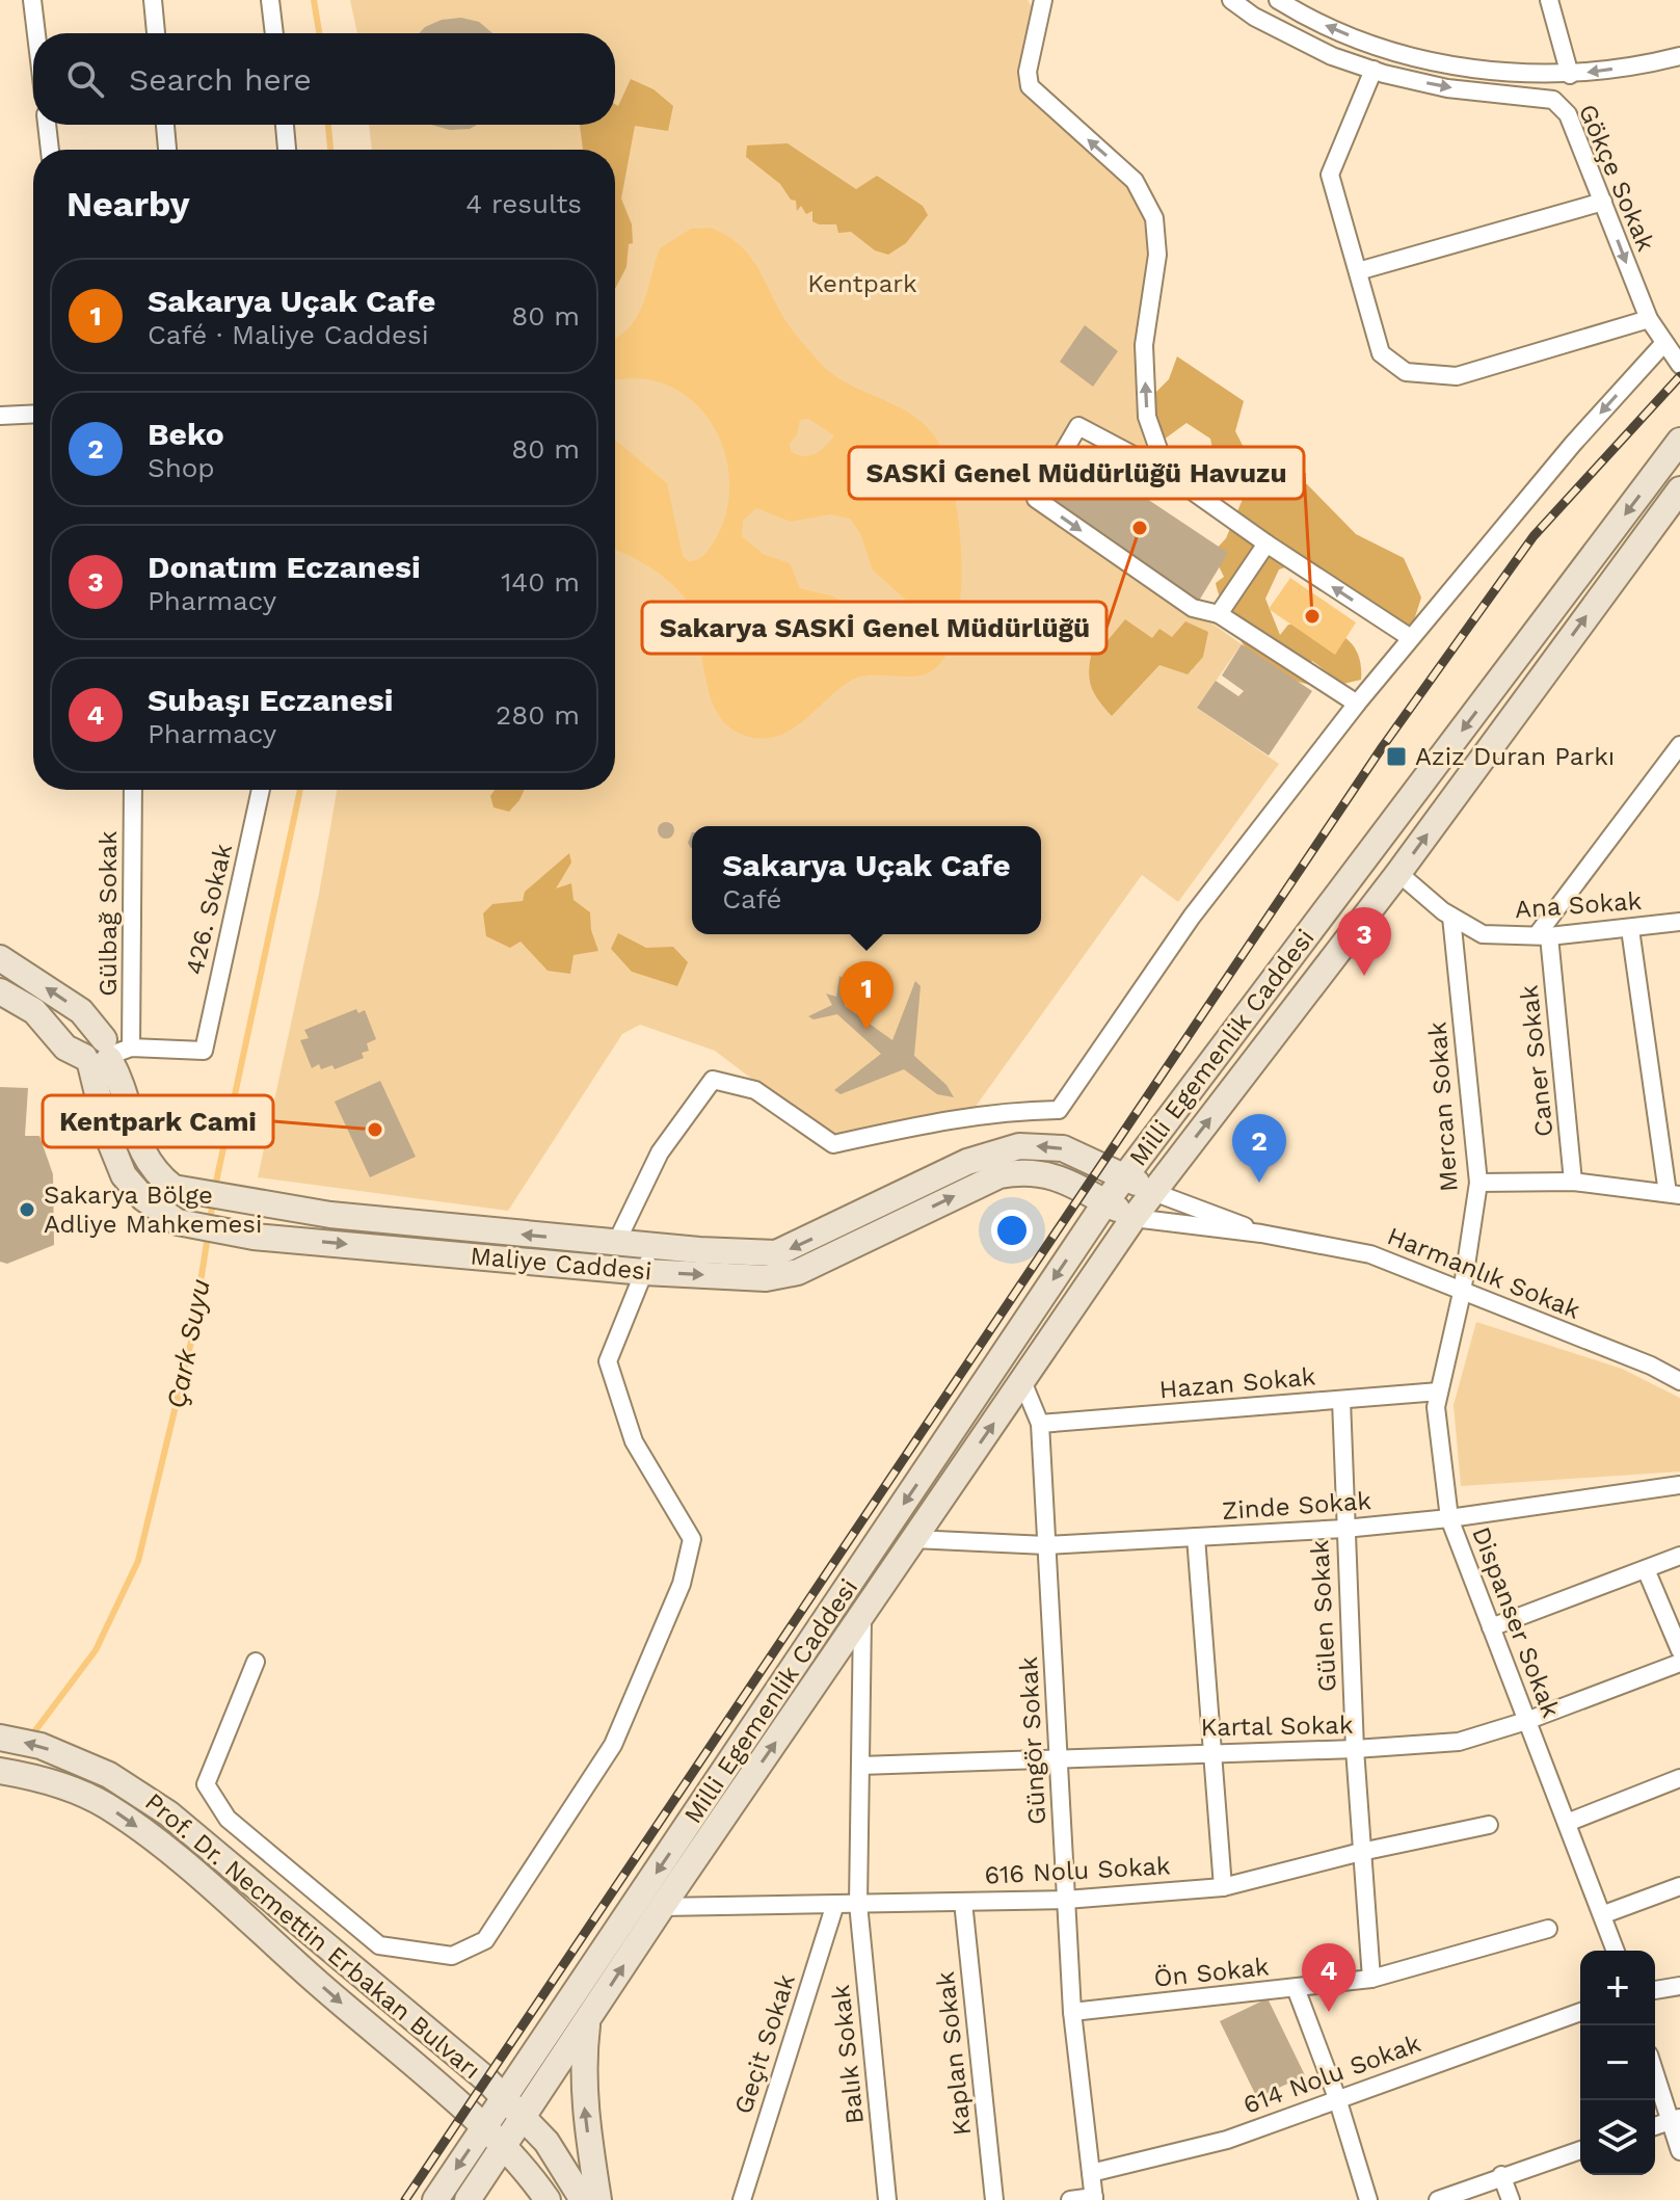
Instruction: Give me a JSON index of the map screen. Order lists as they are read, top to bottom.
{
  "streets": {
    "main road": ["Milli Egemenlik Caddesi", "Maliye Caddesi", "Prof. Dr. Necmettin Erbakan Bulvarı"],
    "street": [
      "Gökçe Sokak",
      "Ana Sokak",
      "426. Sokak",
      "Gülbağ Sokak",
      "Caner Sokak",
      "Mercan Sokak",
      "Harmanlık Sokak",
      "Hazan Sokak",
      "Zinde Sokak",
      "Gülen Sokak",
      "Dispanser Sokak",
      "Kartal Sokak",
      "Güngör Sokak",
      "616 Nolu Sokak",
      "Ön Sokak",
      "Geçit Sokak",
      "Kaplan Sokak",
      "Balık Sokak",
      "614 Nolu Sokak"
    ]
  },
  "crossings": [
    ["Ana Sokak", "Milli Egemenlik Caddesi"],
    ["Ana Sokak", "Caner Sokak"],
    ["Ana Sokak", "Mercan Sokak"],
    ["426. Sokak", "Gülbağ Sokak"],
    ["426. Sokak", "Maliye Caddesi"],
    ["Gülbağ Sokak", "Maliye Caddesi"],
    ["Milli Egemenlik Caddesi", "Maliye Caddesi"],
    ["Milli Egemenlik Caddesi", "Harmanlık Sokak"],
    ["Milli Egemenlik Caddesi", "Zinde Sokak"],
    ["Milli Egemenlik Caddesi", "Güngör Sokak"],
    ["Milli Egemenlik Caddesi", "616 Nolu Sokak"],
    ["Milli Egemenlik Caddesi", "Prof. Dr. Necmettin Erbakan Bulvarı"],
    ["Mercan Sokak", "Harmanlık Sokak"],
    ["Mercan Sokak", "Dispanser Sokak"],
    ["Maliye Caddesi", "Harmanlık Sokak"],
    ["Harmanlık Sokak", "Dispanser Sokak"],
    ["Hazan Sokak", "Gülen Sokak"],
    ["Hazan Sokak", "Dispanser Sokak"],
    ["Hazan Sokak", "Güngör Sokak"],
    ["Zinde Sokak", "Gülen Sokak"],
    ["Zinde Sokak", "Dispanser Sokak"],
    ["Zinde Sokak", "Güngör Sokak"],
    ["Gülen Sokak", "Kartal Sokak"],
    ["Gülen Sokak", "616 Nolu Sokak"],
    ["Gülen Sokak", "Ön Sokak"],
    ["Dispanser Sokak", "Kartal Sokak"],
    ["Kartal Sokak", "Güngör Sokak"],
    ["Güngör Sokak", "616 Nolu Sokak"],
    ["Güngör Sokak", "Ön Sokak"],
    ["Güngör Sokak", "614 Nolu Sokak"],
    ["616 Nolu Sokak", "Geçit Sokak"],
    ["616 Nolu Sokak", "Kaplan Sokak"],
    ["616 Nolu Sokak", "Balık Sokak"]
  ],
  "one_way": ["Gökçe Sokak"],
  "water": ["Çark Suyu"],
  "parks": ["Kentpark"],
  "places": {
    "other": [
      "Sakarya SASKİ Genel Müdürlüğü",
      "SASKİ Genel Müdürlüğü Havuzu",
      "Kentpark Cami",
      "Sakarya Bölge Adliye Mahkemesi"
    ],
    "transit": ["Aziz Duran Parkı"]
  },
  "page": {
    "search": "Search here",
    "heading": ["Nearby", "4 results"],
    "list": [
      {
        "mark": "1",
        "name": "Sakarya Uçak Cafe",
        "note": "Café · Maliye Caddesi",
        "value": "80 m"
      },
      {
        "mark": "2",
        "name": "Beko",
        "note": "Shop",
        "value": "80 m"
      },
      {
        "mark": "3",
        "name": "Donatım Eczanesi",
        "note": "Pharmacy",
        "value": "140 m"
      },
      {
        "mark": "4",
        "name": "Subaşı Eczanesi",
        "note": "Pharmacy",
        "value": "280 m"
      }
    ],
    "popup": ["Sakarya Uçak Cafe", "Café"],
    "pins": [
      "3",
      "1",
      "2",
      "4"
    ],
    "map_buttons": ["+", "−"]
  }
}
